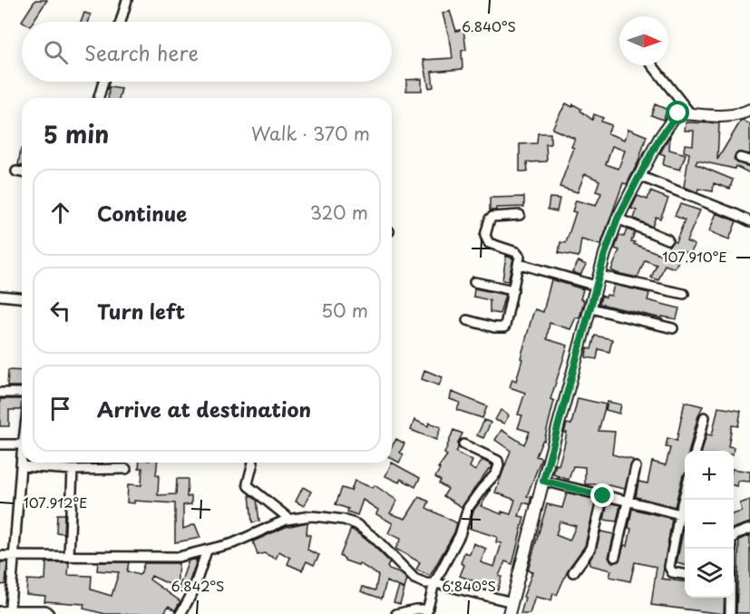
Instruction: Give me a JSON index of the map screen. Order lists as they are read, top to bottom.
{
  "north": "right",
  "page": {
    "search": "Search here",
    "heading": ["5 min", "Walk · 370 m"],
    "list": [
      ["Continue", "320 m"],
      ["Turn left", "50 m"],
      "Arrive at destination"
    ],
    "map_buttons": ["+", "−"]
  },
  "coordinates": [
    "6.840°S",
    "107.910°E",
    "107.912°E",
    "6.842°S"
  ]
}
